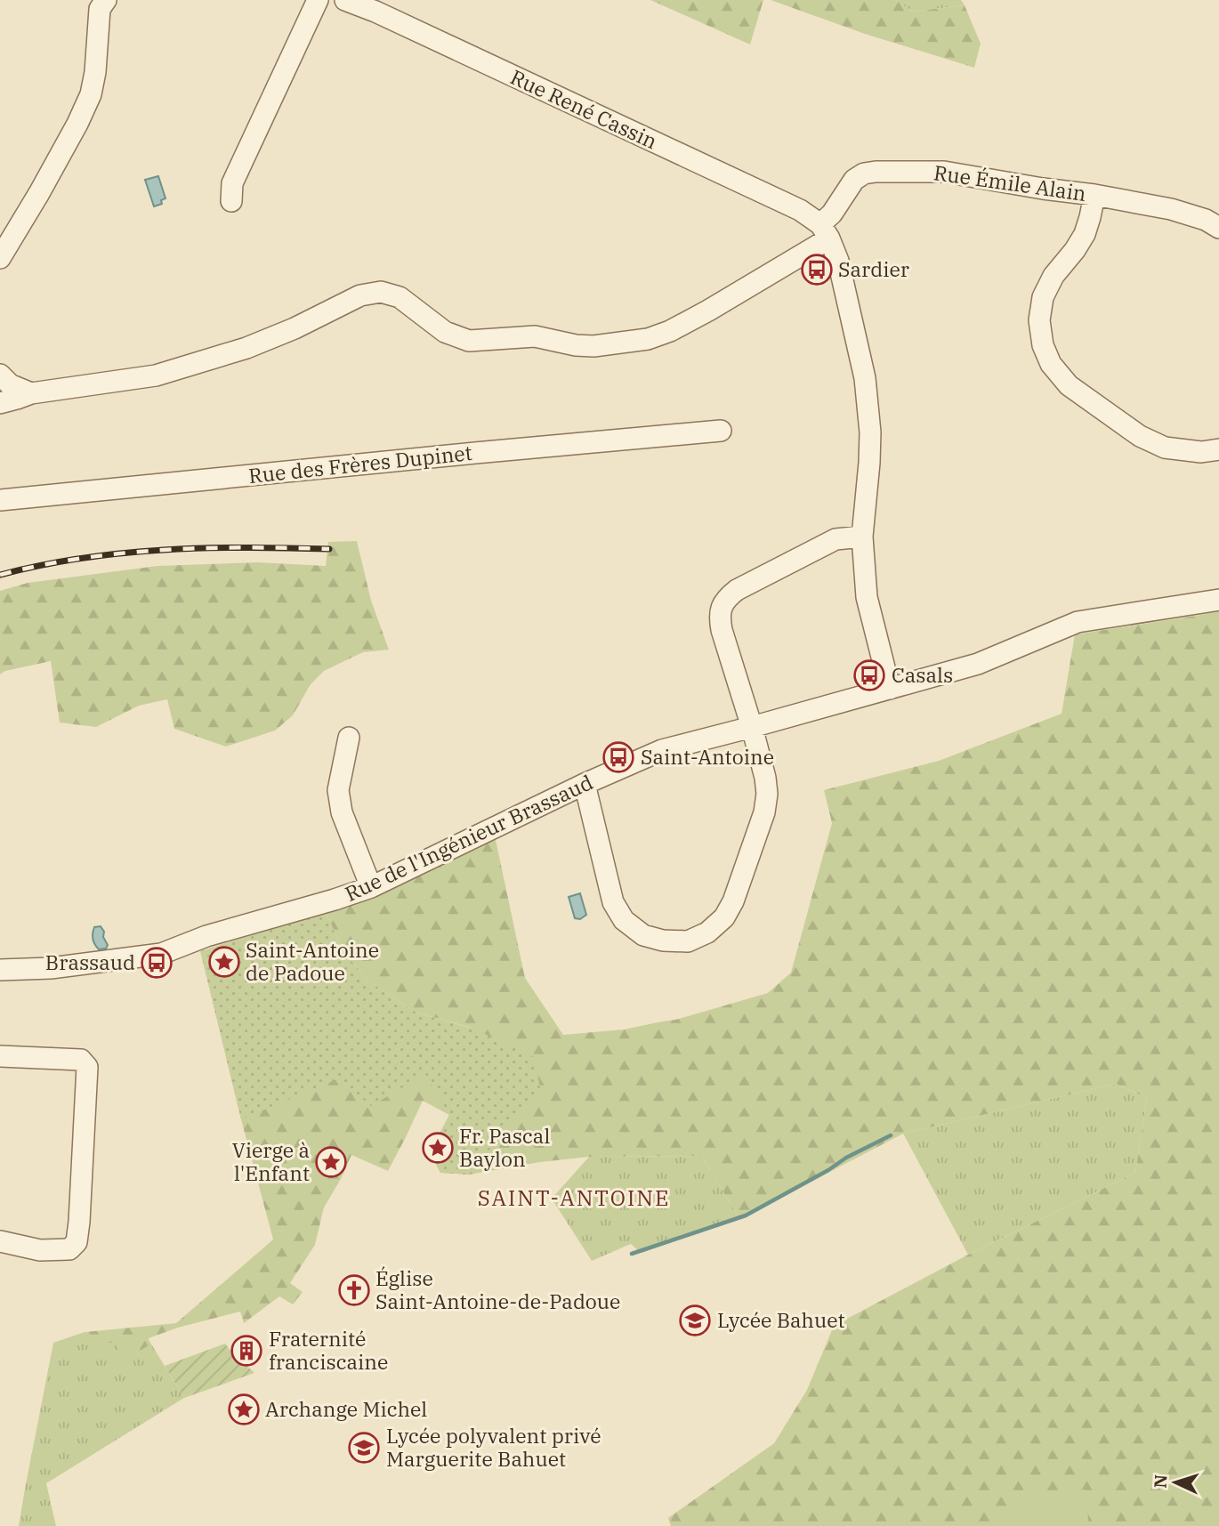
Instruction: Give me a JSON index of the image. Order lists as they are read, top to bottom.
{
  "streets": {
    "street": [
      "Rue René Cassin",
      "Rue Émile Alain",
      "Rue des Frères Dupinet",
      "Rue de l'Ingénieur Brassaud"
    ]
  },
  "crossings": [
    ["Rue René Cassin", "Rue Émile Alain"]
  ],
  "districts": ["SAINT-ANTOINE"],
  "places": {
    "bus stop": [
      "Sardier",
      "Casals",
      "Saint-Antoine",
      "Brassaud"
    ],
    "place": [
      "Saint-Antoine de Padoue",
      "Fr. Pascal Baylon",
      "Vierge à l'Enfant",
      "Archange Michel"
    ],
    "church": ["Église Saint-Antoine-de-Padoue"],
    "school or university": ["Lycée Bahuet", "Lycée polyvalent privé Marguerite Bahuet"],
    "building": ["Fraternité franciscaine"]
  },
  "north": "left"
}
